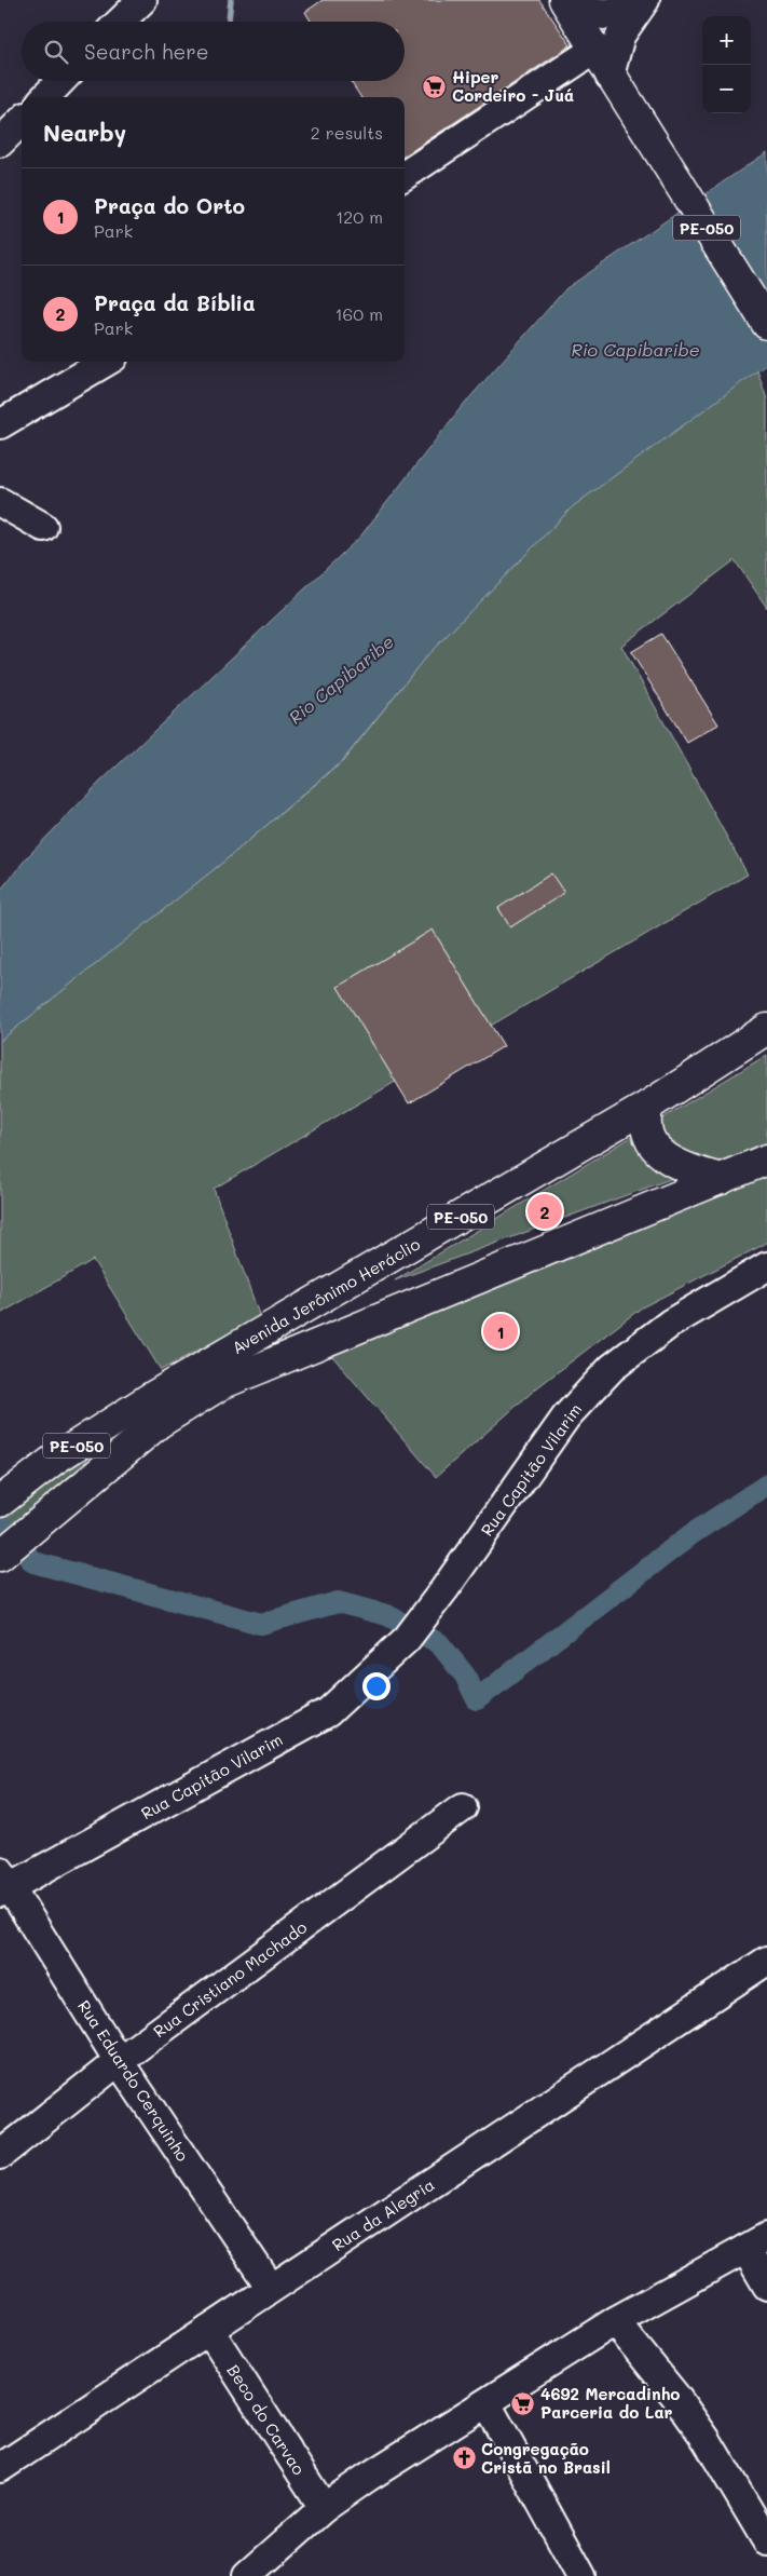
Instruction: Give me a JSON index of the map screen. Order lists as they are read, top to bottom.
{
  "streets": {
    "main road": ["PE-050", "Avenida Jerônimo Heráclio"],
    "street": [
      "Rua Capitão Vilarim",
      "Rua Cristiano Machado",
      "Rua Eduardo Cerquinho",
      "Rua da Alegria",
      "Beco do Carvao"
    ]
  },
  "crossings": [
    ["Rua Capitão Vilarim", "Rua Eduardo Cerquinho"],
    ["Rua Cristiano Machado", "Rua Eduardo Cerquinho"],
    ["Rua Eduardo Cerquinho", "Rua da Alegria"],
    ["Rua da Alegria", "Beco do Carvao"]
  ],
  "water": ["Rio Capibaribe"],
  "places": {
    "supermarket": ["Hiper Cordeiro - Juá", "4692 Mercadinho Parceria do Lar"],
    "church": ["Congregação Cristã no Brasil"]
  },
  "page": {
    "map_buttons": ["+", "−"],
    "search": "Search here",
    "heading": ["Nearby", "2 results"],
    "list": [
      {
        "mark": "1",
        "name": "Praça do Orto",
        "note": "Park",
        "value": "120 m"
      },
      {
        "mark": "2",
        "name": "Praça da Bíblia",
        "note": "Park",
        "value": "160 m"
      }
    ],
    "pins": ["2", "1"]
  }
}
